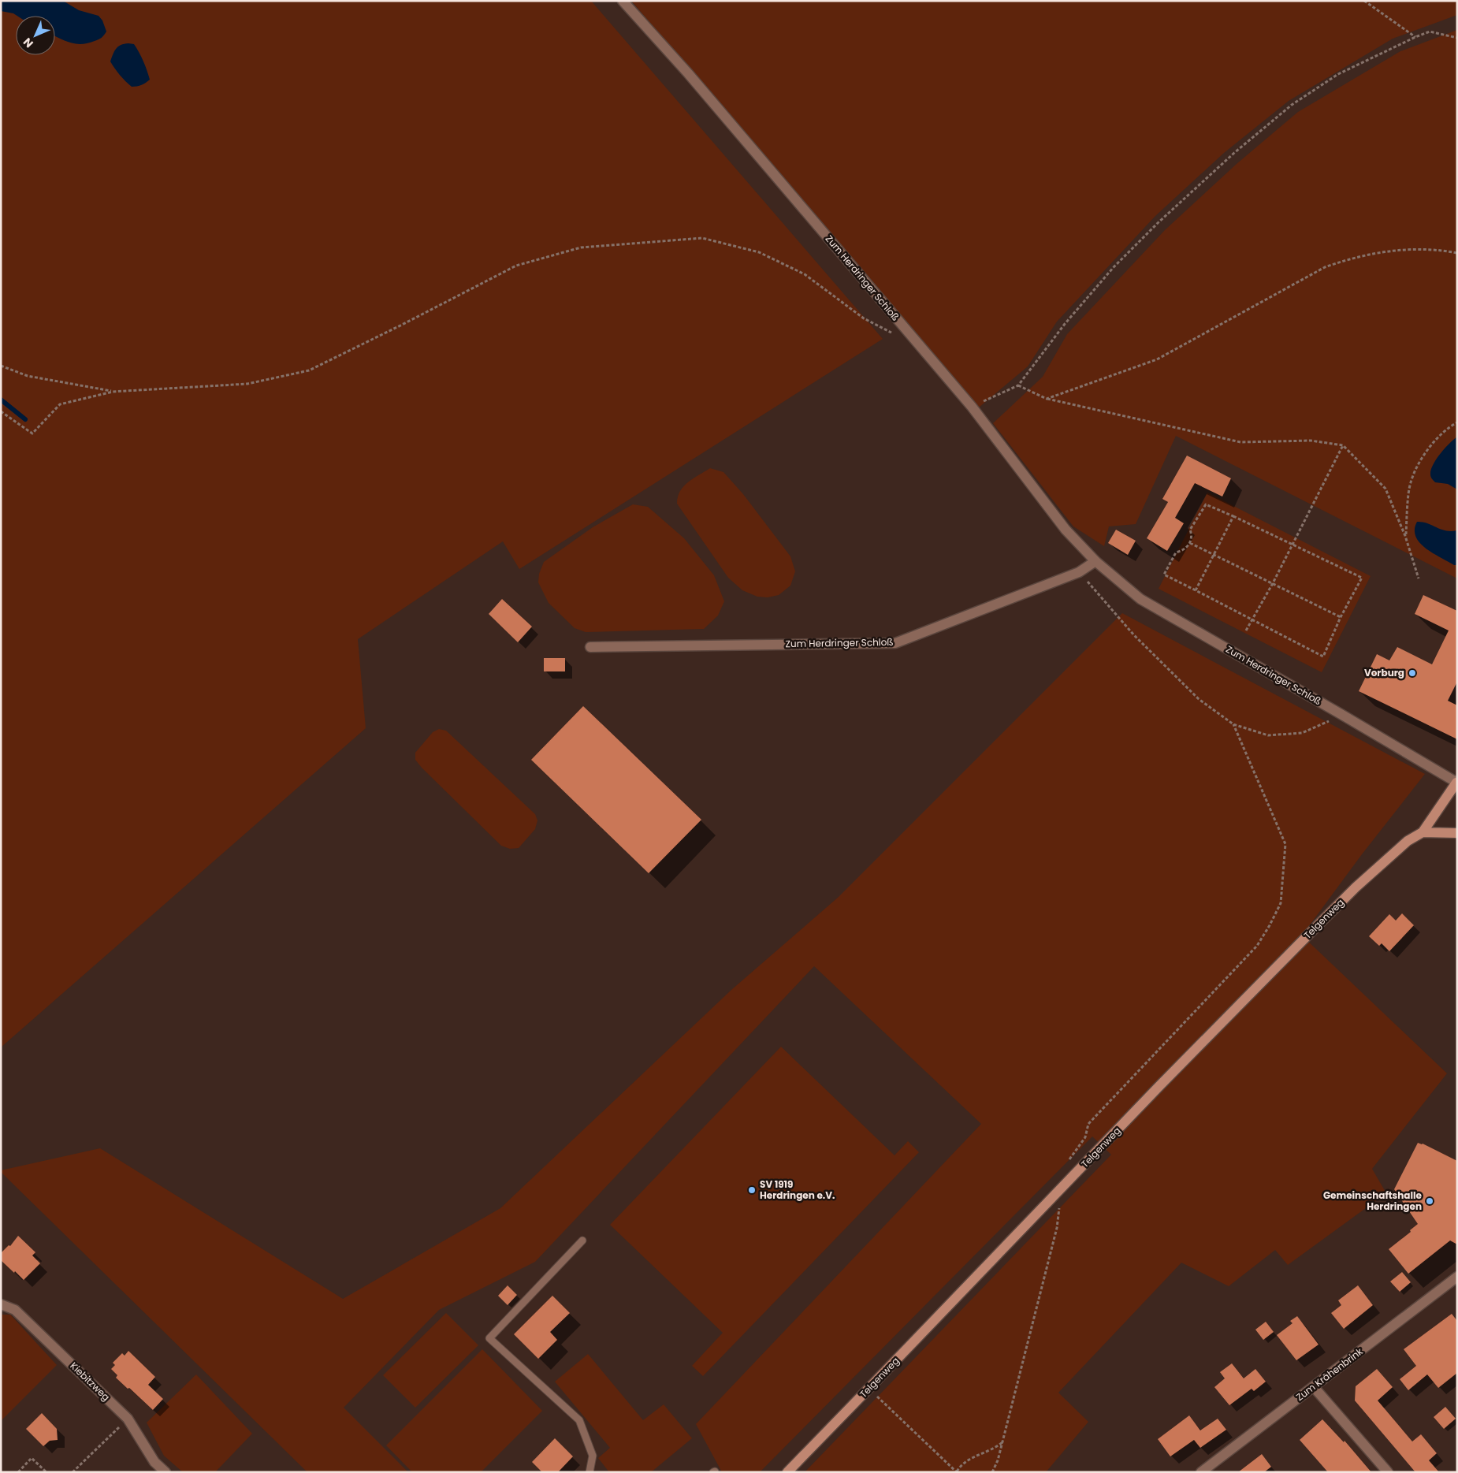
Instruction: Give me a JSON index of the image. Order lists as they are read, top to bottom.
{
  "streets": {
    "main road": ["Telgenweg"],
    "street": ["Zum Herdringer Schloß", "Zum Krähenbrink", "Kiebitzweg"]
  },
  "crossings": [
    ["Zum Herdringer Schloß", "Telgenweg"]
  ],
  "places": ["Vorburg", "SV 1919 Herdringen e.V.", "Gemeinschaftshalle Herdringen"],
  "north": "bottom left"
}
